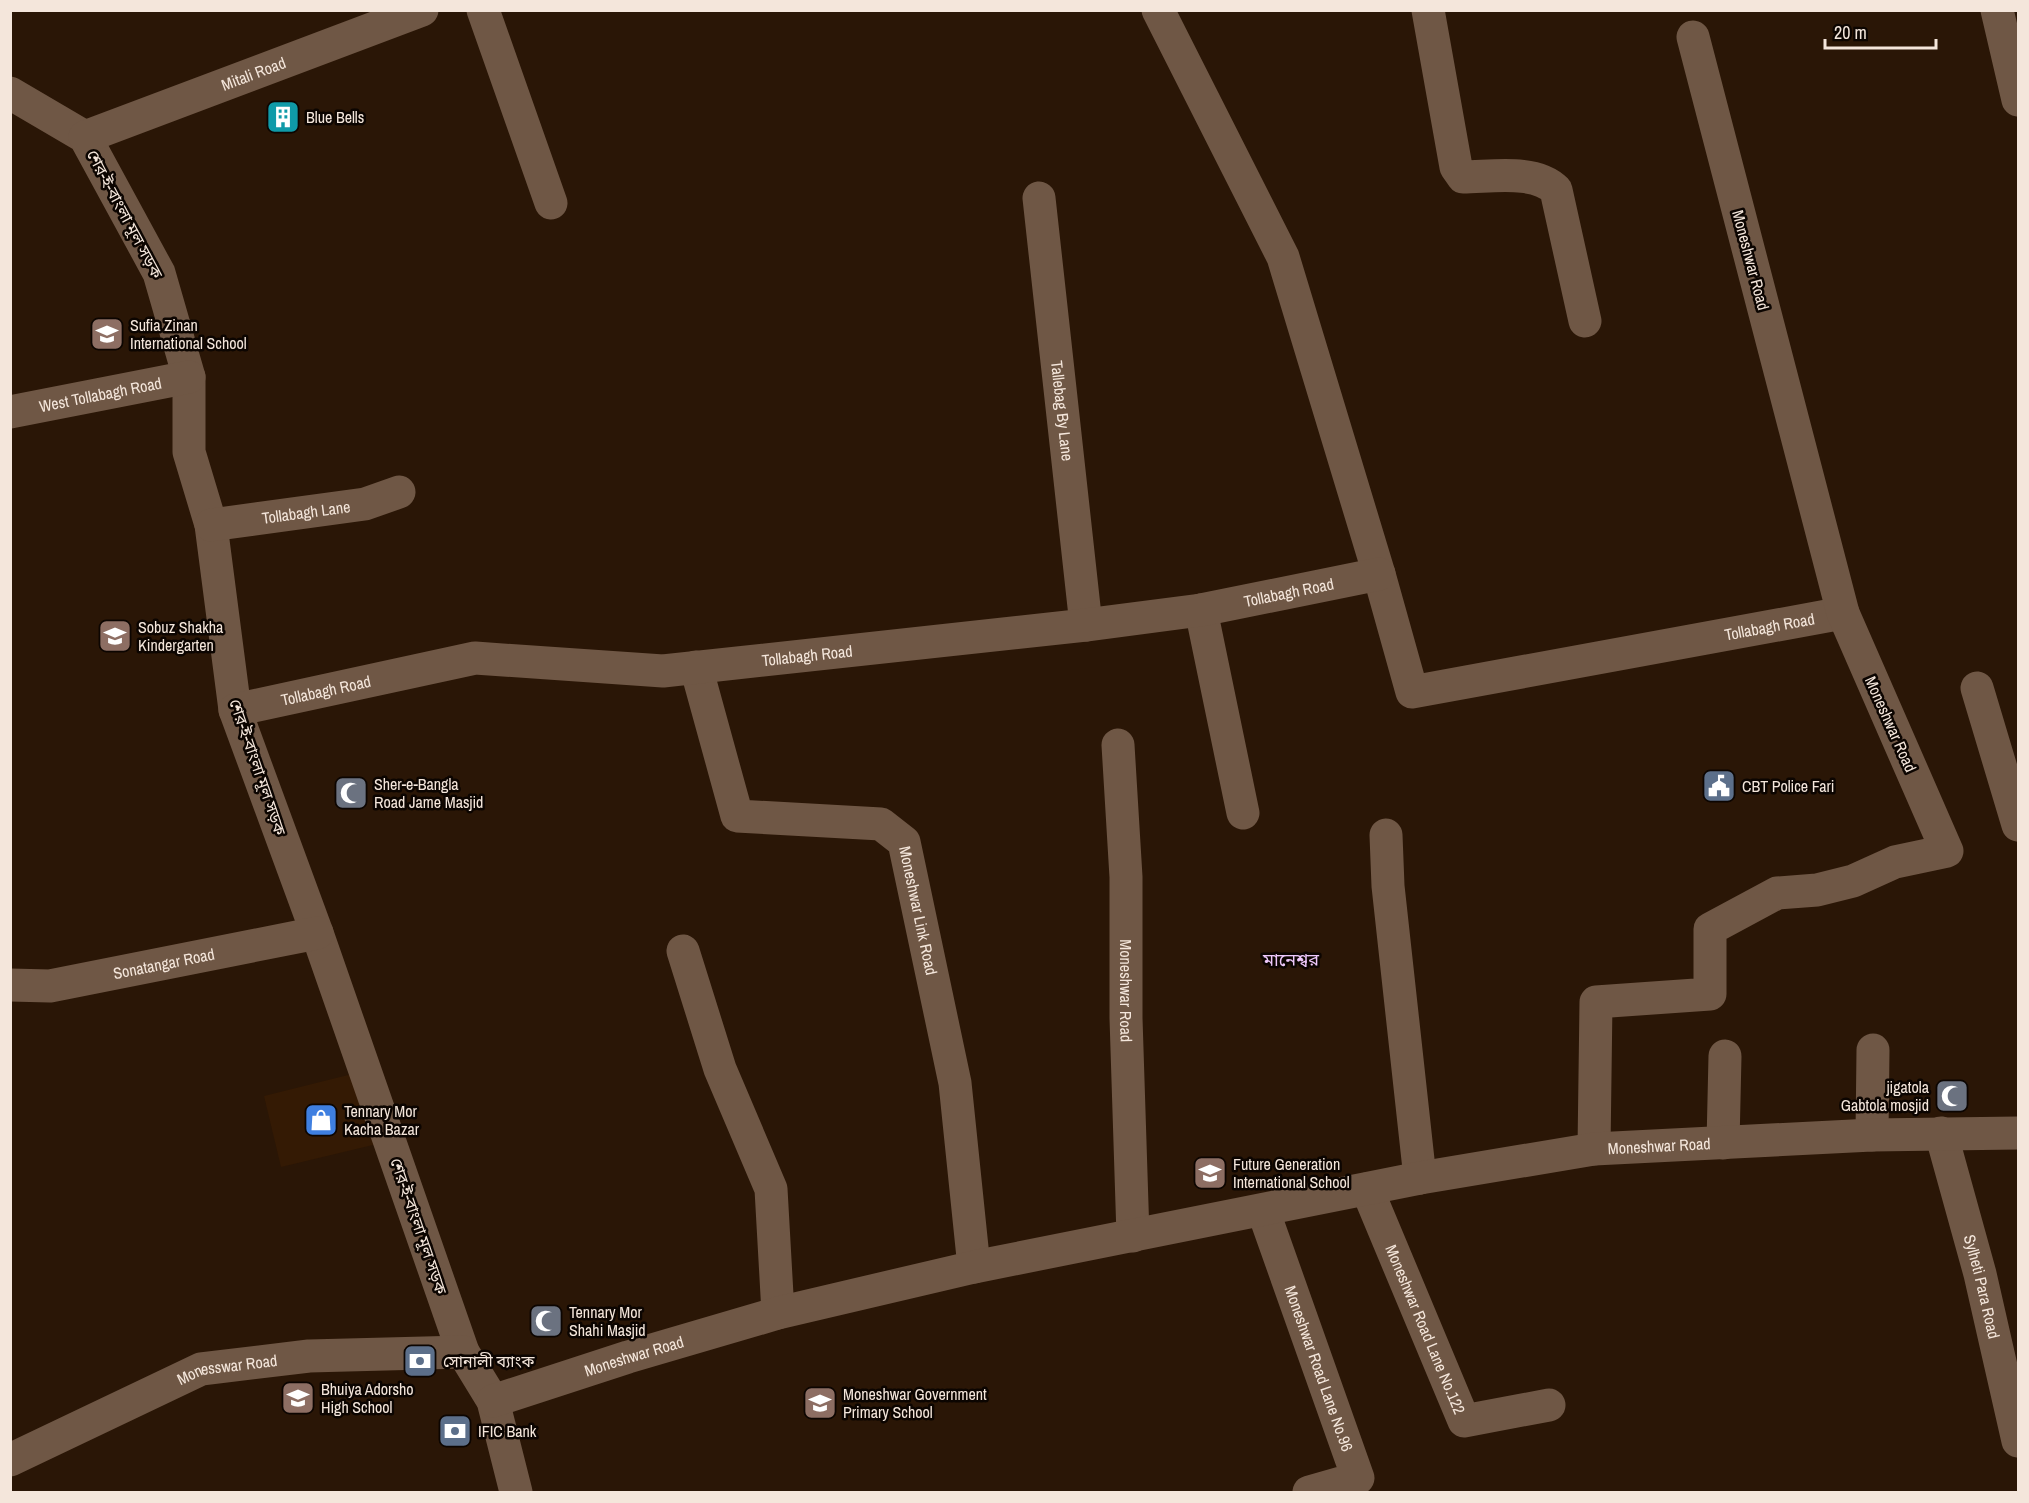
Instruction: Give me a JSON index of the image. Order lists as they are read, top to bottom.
{
  "streets": {
    "street": [
      "Mitali Road",
      "শের-ই-বাংলা মূল সড়ক",
      "Moneshwar Road",
      "West Tollabagh Road",
      "Tallebag By Lane",
      "Tollabagh Lane",
      "Tollabagh Road",
      "Moneshwar Link Road",
      "Sonatangar Road",
      "Sylheti Para Road",
      "Moneshwar Road Lane No.122",
      "Moneshwar Road Lane No.96",
      "Monesswar Road"
    ]
  },
  "crossings": [
    ["Mitali Road", "শের-ই-বাংলা মূল সড়ক"],
    ["শের-ই-বাংলা মূল সড়ক", "Moneshwar Road"],
    ["শের-ই-বাংলা মূল সড়ক", "West Tollabagh Road"],
    ["শের-ই-বাংলা মূল সড়ক", "Tollabagh Lane"],
    ["শের-ই-বাংলা মূল সড়ক", "Tollabagh Road"],
    ["শের-ই-বাংলা মূল সড়ক", "Sonatangar Road"],
    ["শের-ই-বাংলা মূল সড়ক", "Monesswar Road"],
    ["Moneshwar Road", "Tollabagh Road"],
    ["Moneshwar Road", "Moneshwar Link Road"],
    ["Moneshwar Road", "Sylheti Para Road"],
    ["Moneshwar Road", "Moneshwar Road Lane No.122"],
    ["Moneshwar Road", "Moneshwar Road Lane No.96"],
    ["Tallebag By Lane", "Tollabagh Road"],
    ["Tollabagh Road", "Moneshwar Link Road"]
  ],
  "districts": ["মানেশ্বর"],
  "places": {
    "building": ["Blue Bells"],
    "school or university": [
      "Sufia Zinan International School",
      "Sobuz Shakha Kindergarten",
      "Future Generation International School",
      "Bhuiya Adorsho High School",
      "Moneshwar Government Primary School"
    ],
    "public building": ["CBT Police Fari"],
    "mosque": ["Sher-e-Bangla Road Jame Masjid", "jigatola Gabtola mosjid", "Tennary Mor Shahi Masjid"],
    "shop": ["Tennary Mor Kacha Bazar"],
    "bank": ["সোনালী ব্যাংক", "IFIC Bank"]
  },
  "scale_bar": "20 m"
}
